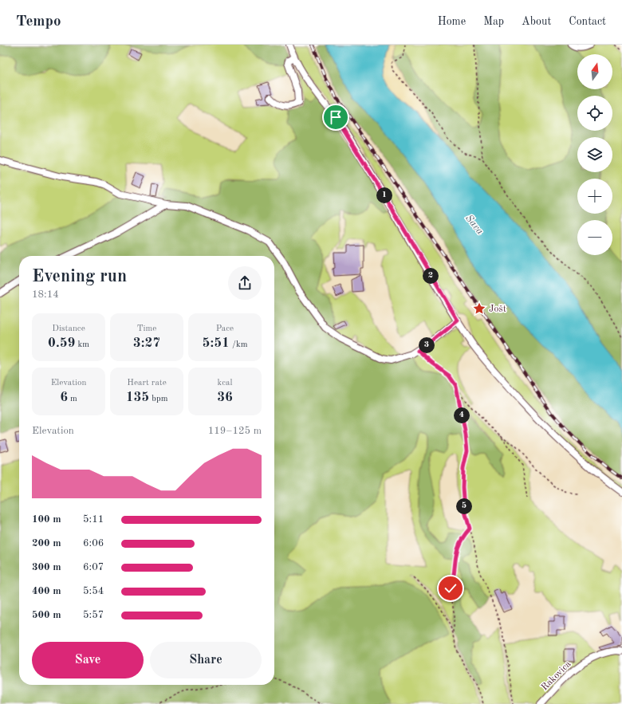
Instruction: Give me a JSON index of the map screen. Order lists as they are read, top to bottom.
{
  "streets": {
    "street": ["Rakovica"]
  },
  "water": ["Sava"],
  "places": {
    "place": ["Jošt"]
  },
  "north": "top",
  "page": {
    "header": "Tempo",
    "nav": [
      "Home",
      "Map",
      "About",
      "Contact"
    ],
    "map_buttons": ["+", "−"],
    "pins": [
      "1",
      "2",
      "3",
      "4",
      "5"
    ],
    "heading": ["Evening run", "18:14"],
    "stats": [
      ["Distance", "0.59 km"],
      ["Time", "3:27"],
      ["Pace", "5:51 /km"],
      ["Elevation", "6 m"],
      ["Heart rate", "135 bpm"],
      ["kcal", "36"]
    ],
    "chart": ["Elevation", "119–125 m"],
    "list": [
      {
        "name": "100 m",
        "note": "5:11"
      },
      {
        "name": "200 m",
        "note": "6:06"
      },
      {
        "name": "300 m",
        "note": "6:07"
      },
      {
        "name": "400 m",
        "note": "5:54"
      },
      {
        "name": "500 m",
        "note": "5:57"
      }
    ],
    "buttons": ["Save", "Share"]
  }
}
